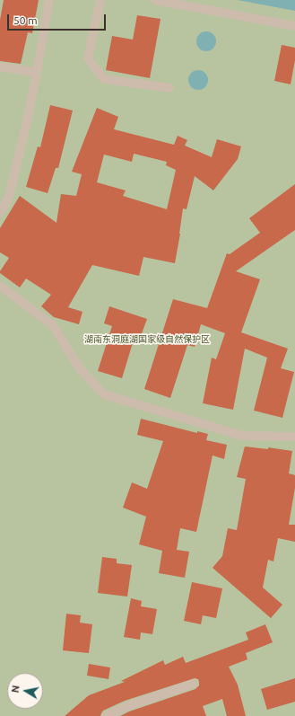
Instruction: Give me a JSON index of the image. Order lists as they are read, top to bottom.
{
  "parks": ["湖南东洞庭湖国家级自然保护区"],
  "scale_bar": "50 m",
  "north": "left"
}
